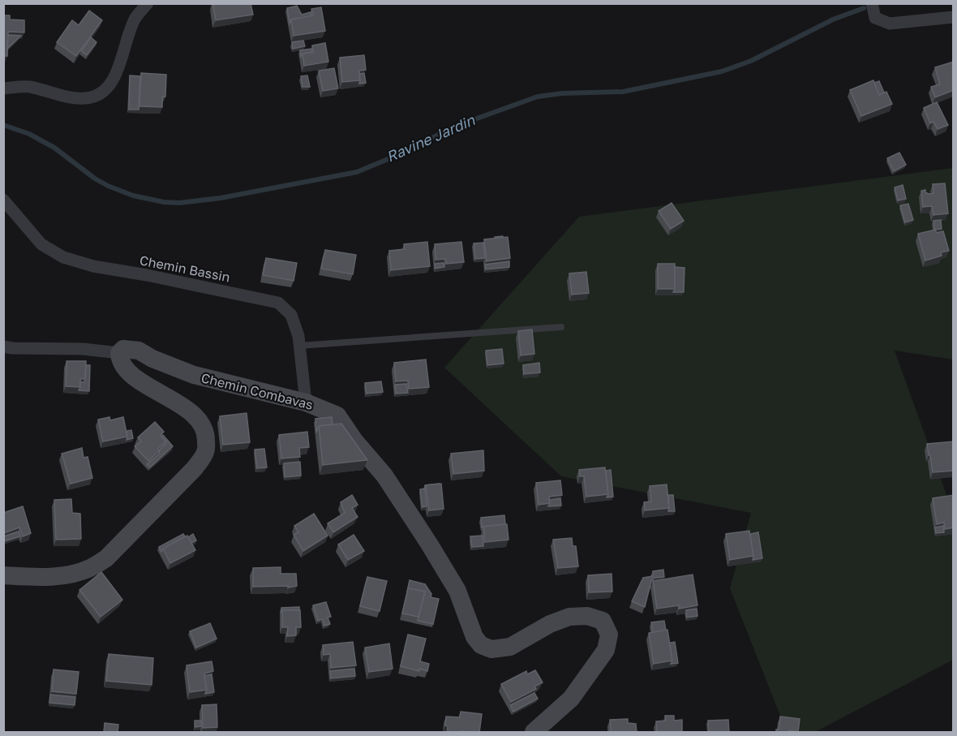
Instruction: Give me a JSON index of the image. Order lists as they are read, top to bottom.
{
  "streets": {
    "street": ["Chemin Bassin", "Chemin Combavas"]
  },
  "crossings": [
    ["Chemin Bassin", "Chemin Combavas"]
  ],
  "water": ["Ravine Jardin"]
}
